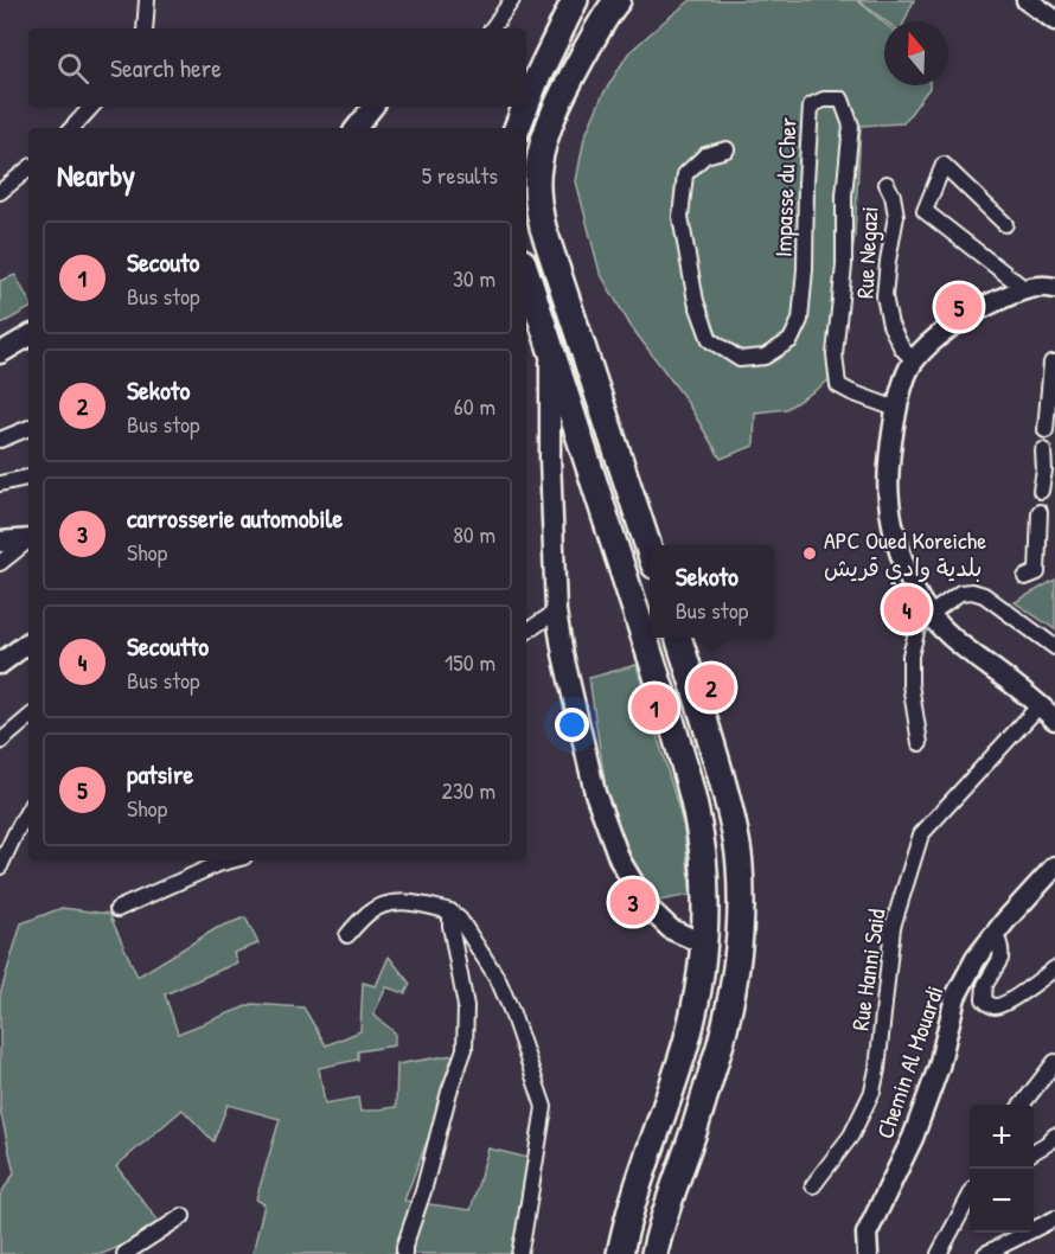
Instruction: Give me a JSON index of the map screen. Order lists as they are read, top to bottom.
{
  "streets": {
    "street": [
      "Impasse du Cher",
      "Rue Negazi",
      "Rue Hanni Said",
      "Chemin Al Mouardi"
    ]
  },
  "places": ["APC Oued Koreiche بلدية وادي قريش"],
  "north": "top",
  "page": {
    "search": "Search here",
    "heading": ["Nearby", "5 results"],
    "list": [
      {
        "mark": "1",
        "name": "Secouto",
        "note": "Bus stop",
        "value": "30 m"
      },
      {
        "mark": "2",
        "name": "Sekoto",
        "note": "Bus stop",
        "value": "60 m"
      },
      {
        "mark": "3",
        "name": "carrosserie automobile",
        "note": "Shop",
        "value": "80 m"
      },
      {
        "mark": "4",
        "name": "Secoutto",
        "note": "Bus stop",
        "value": "150 m"
      },
      {
        "mark": "5",
        "name": "patsire",
        "note": "Shop",
        "value": "230 m"
      }
    ],
    "pins": [
      "5",
      "4",
      "2",
      "1",
      "3"
    ],
    "popup": ["Sekoto", "Bus stop"],
    "map_buttons": ["+", "−"]
  }
}
